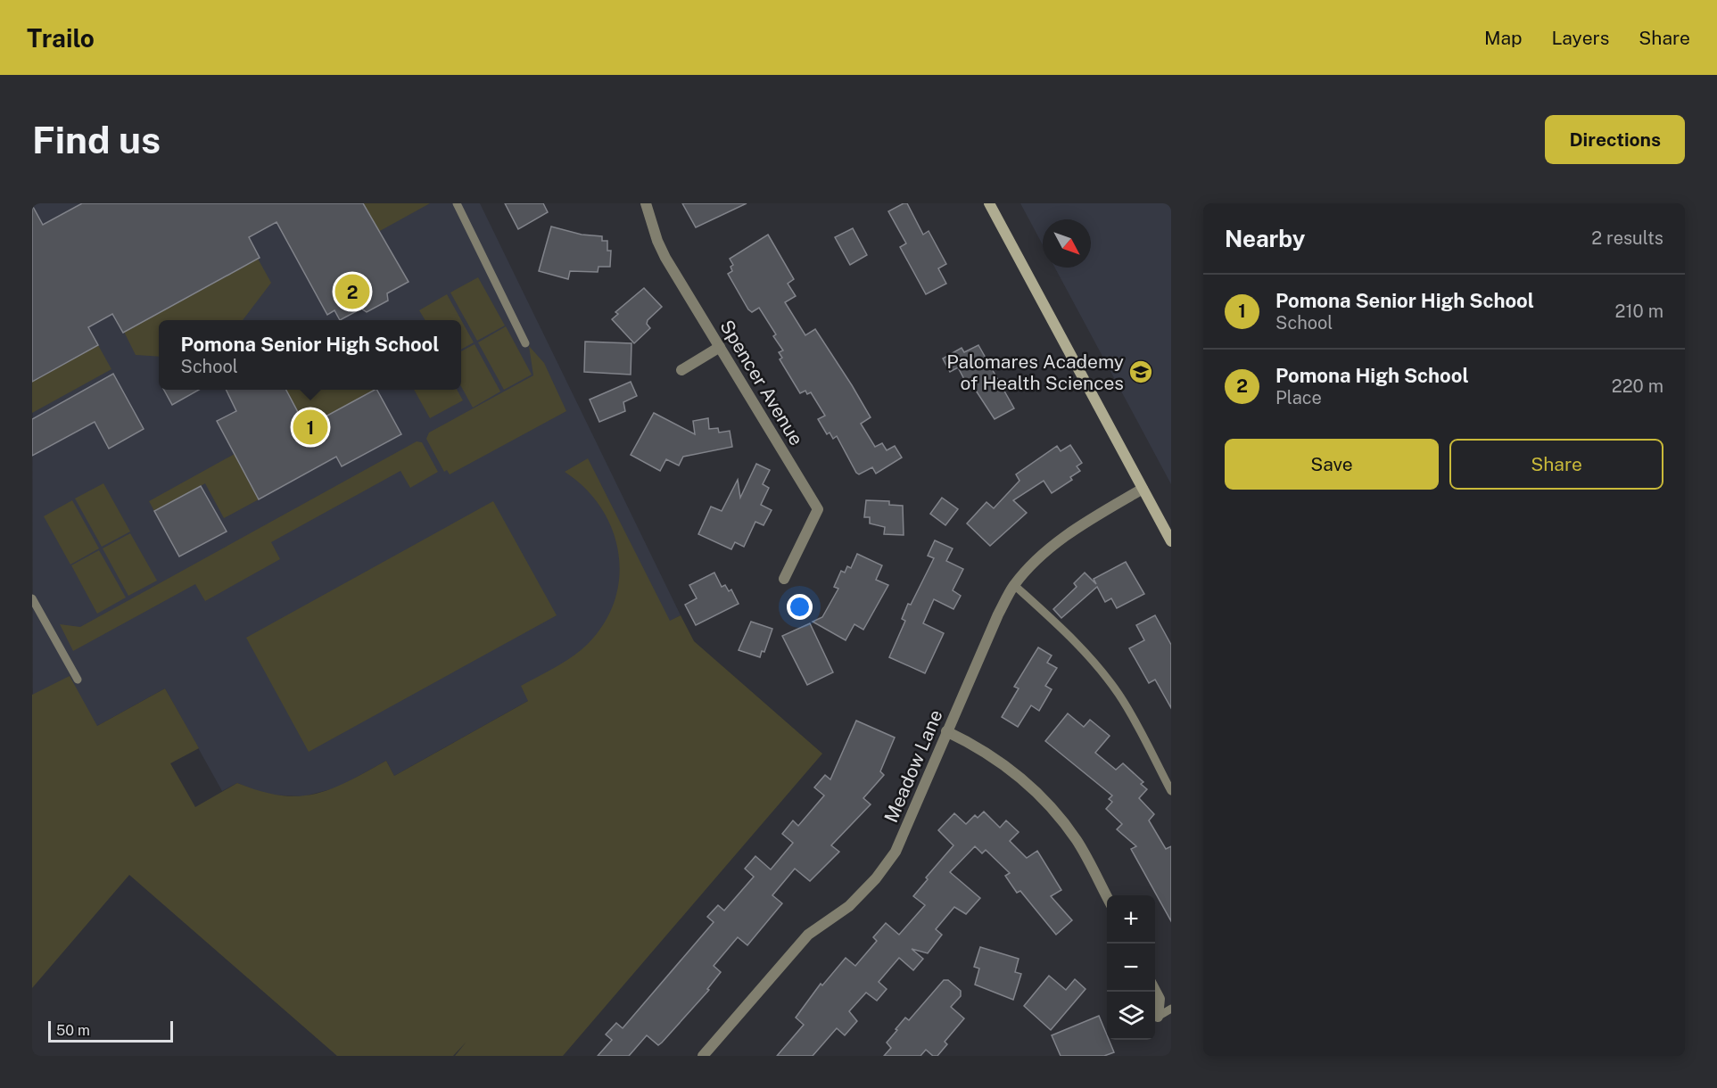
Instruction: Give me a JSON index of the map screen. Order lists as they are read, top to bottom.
{
  "streets": {
    "street": ["Spencer Avenue", "Meadow Lane"]
  },
  "places": {
    "school or university": ["Palomares Academy of Health Sciences"]
  },
  "scale_bar": "50 m",
  "north": "bottom right",
  "page": {
    "header": "Trailo",
    "nav": ["Map", "Layers", "Share"],
    "buttons": [
      "Directions",
      ["Save", "Share"]
    ],
    "title": "Find us",
    "heading": ["Nearby", "2 results"],
    "pins": ["2", "1"],
    "list": [
      {
        "mark": "1",
        "name": "Pomona Senior High School",
        "note": "School",
        "value": "210 m"
      },
      {
        "mark": "2",
        "name": "Pomona High School",
        "note": "Place",
        "value": "220 m"
      }
    ],
    "popup": ["Pomona Senior High School", "School"],
    "map_buttons": ["+", "−"],
    "scale": "50 m"
  }
}
